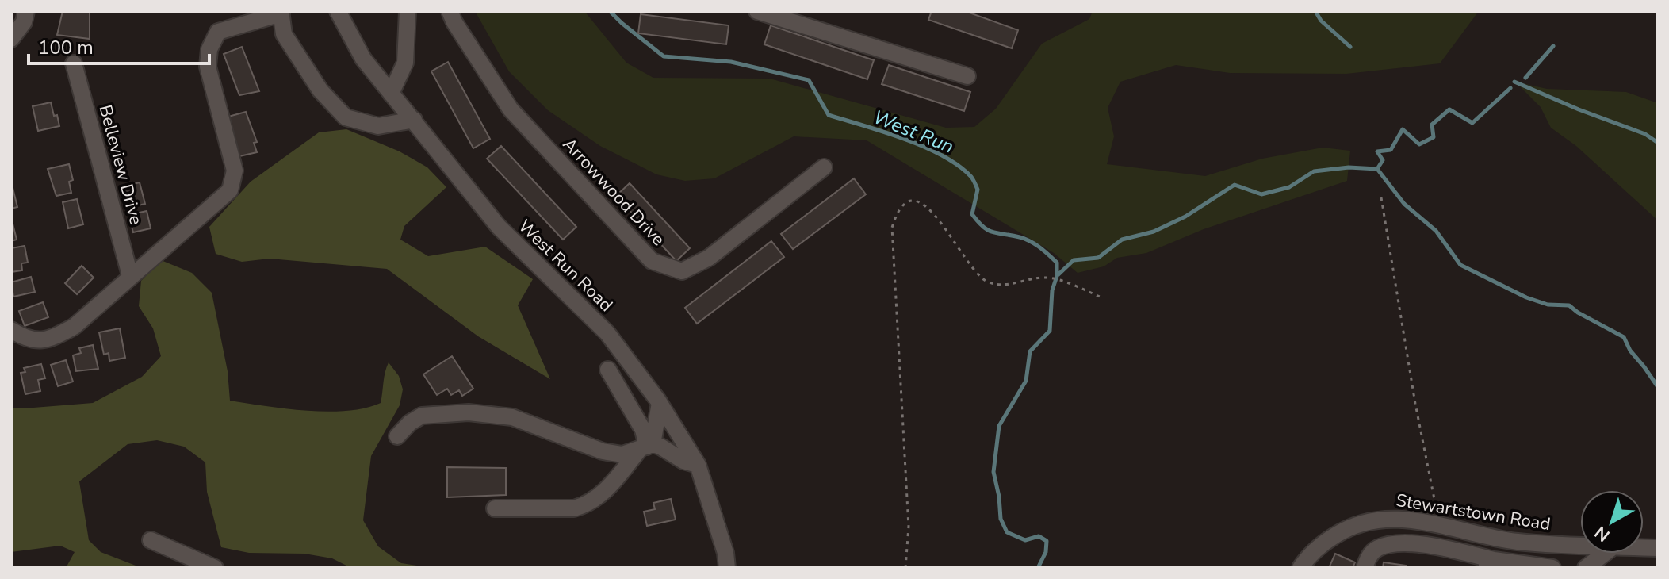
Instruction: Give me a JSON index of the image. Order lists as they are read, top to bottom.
{
  "streets": {
    "street": [
      "Belleview Drive",
      "Arrowwood Drive",
      "West Run Road",
      "Stewartstown Road"
    ]
  },
  "water": ["West Run"],
  "scale_bar": "100 m",
  "north": "bottom left"
}
